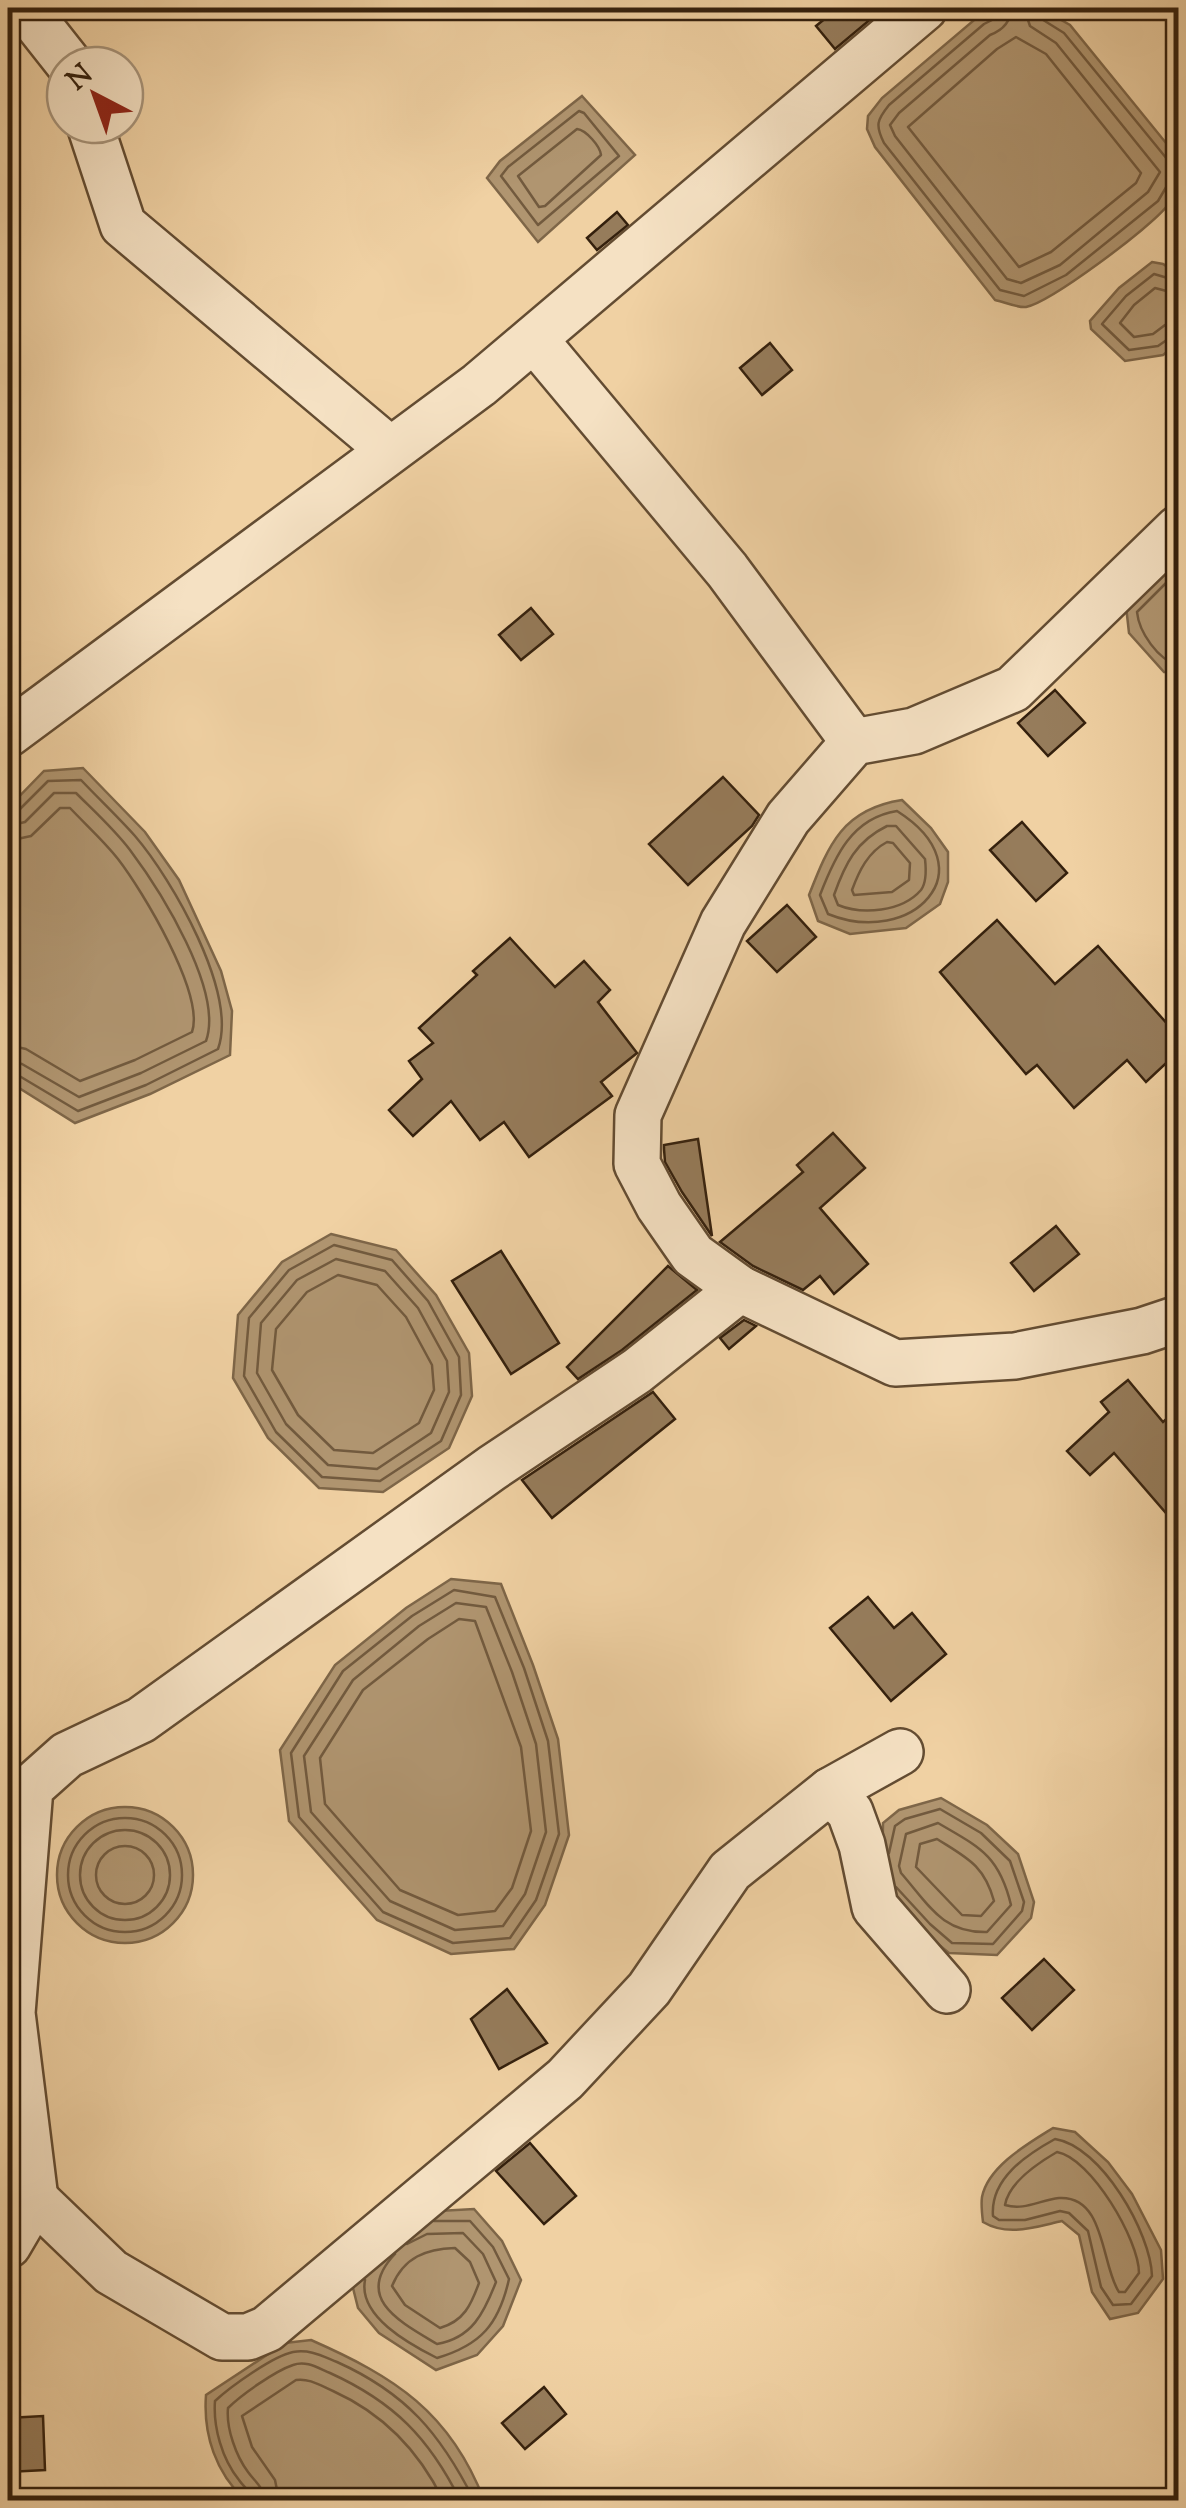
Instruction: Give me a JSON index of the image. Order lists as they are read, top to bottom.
{
  "north": "top left"
}
